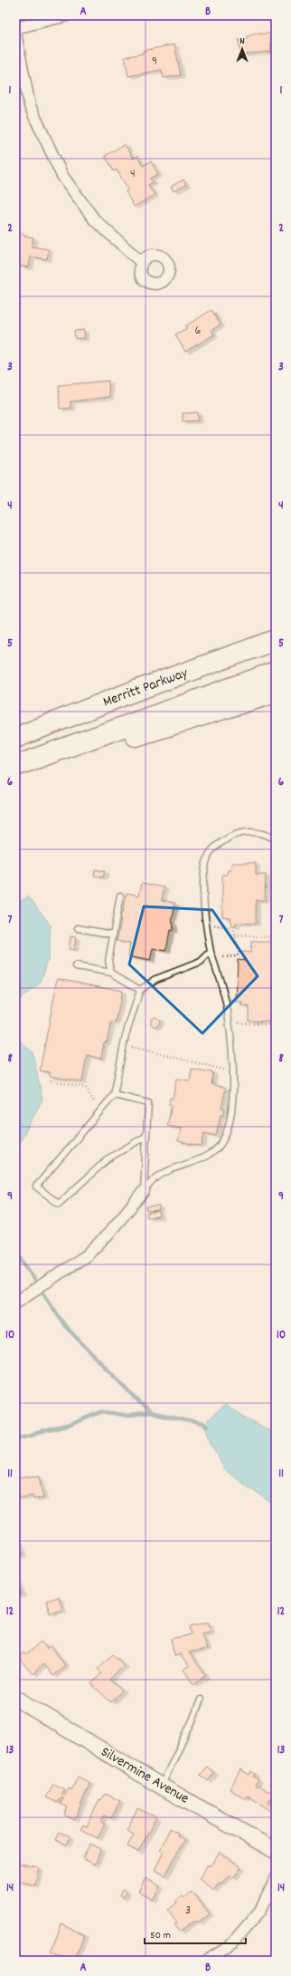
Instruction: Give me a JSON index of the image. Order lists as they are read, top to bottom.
{
  "streets": {
    "highway": ["Merritt Parkway"],
    "street": ["Silvermine Avenue"]
  },
  "house_numbers": [
    "9",
    "4",
    "6",
    "3"
  ],
  "scale_bar": "50 m",
  "north": "top",
  "grid": {
    "columns": ["A", "B"],
    "rows": [
      "1",
      "2",
      "3",
      "4",
      "5",
      "6",
      "7",
      "8",
      "9",
      "10",
      "11",
      "12",
      "13",
      "14"
    ]
  }
}
